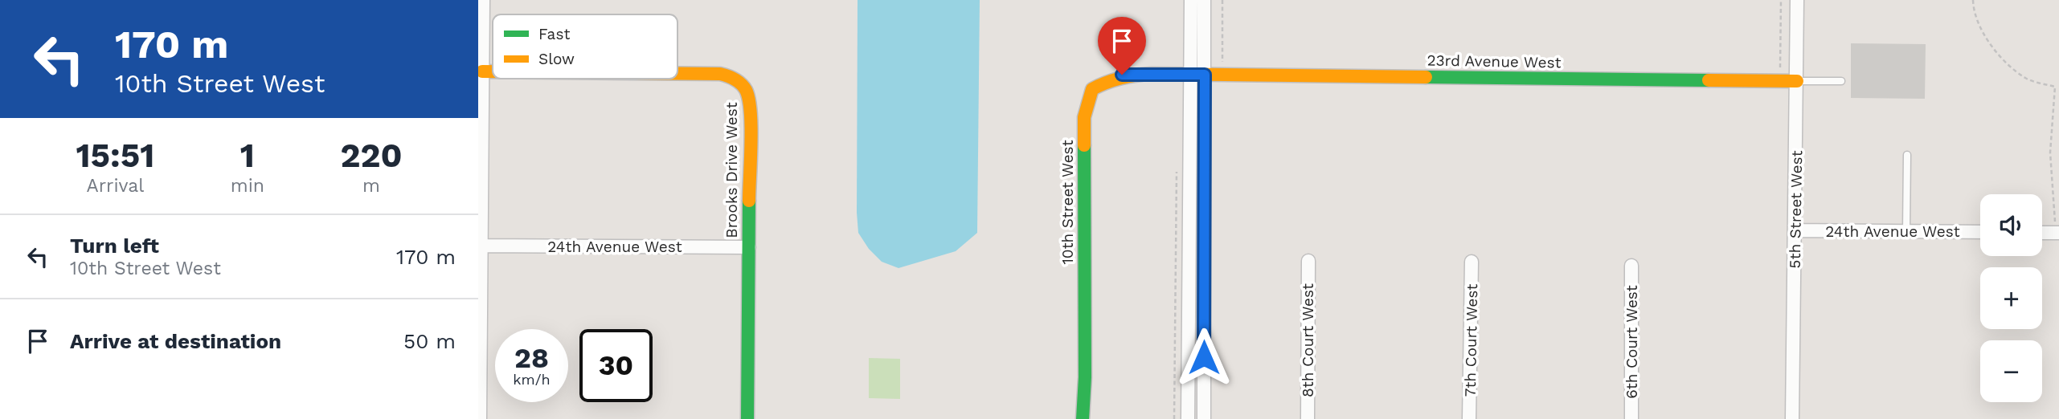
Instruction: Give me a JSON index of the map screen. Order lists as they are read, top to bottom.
{
  "streets": {
    "street": [
      "23rd Avenue West",
      "Brooks Drive West",
      "10th Street West",
      "5th Street West",
      "24th Avenue West",
      "8th Court West",
      "7th Court West",
      "6th Court West"
    ]
  },
  "crossings": [
    ["23rd Avenue West", "10th Street West"],
    ["23rd Avenue West", "5th Street West"],
    ["Brooks Drive West", "24th Avenue West"],
    ["5th Street West", "24th Avenue West"]
  ],
  "legend": ["Fast", "Slow"],
  "page": {
    "turn": ["170 m", "10th Street West"],
    "eta": [
      "15:51",
      "Arrival",
      "1",
      "min",
      "220",
      "m"
    ],
    "map_buttons": ["+", "−"],
    "list": [
      {
        "name": "Turn left",
        "note": "10th Street West",
        "value": "170 m"
      },
      {
        "name": "Arrive at destination",
        "value": "50 m"
      }
    ],
    "speed": "28 km/h",
    "limit": "30"
  }
}
